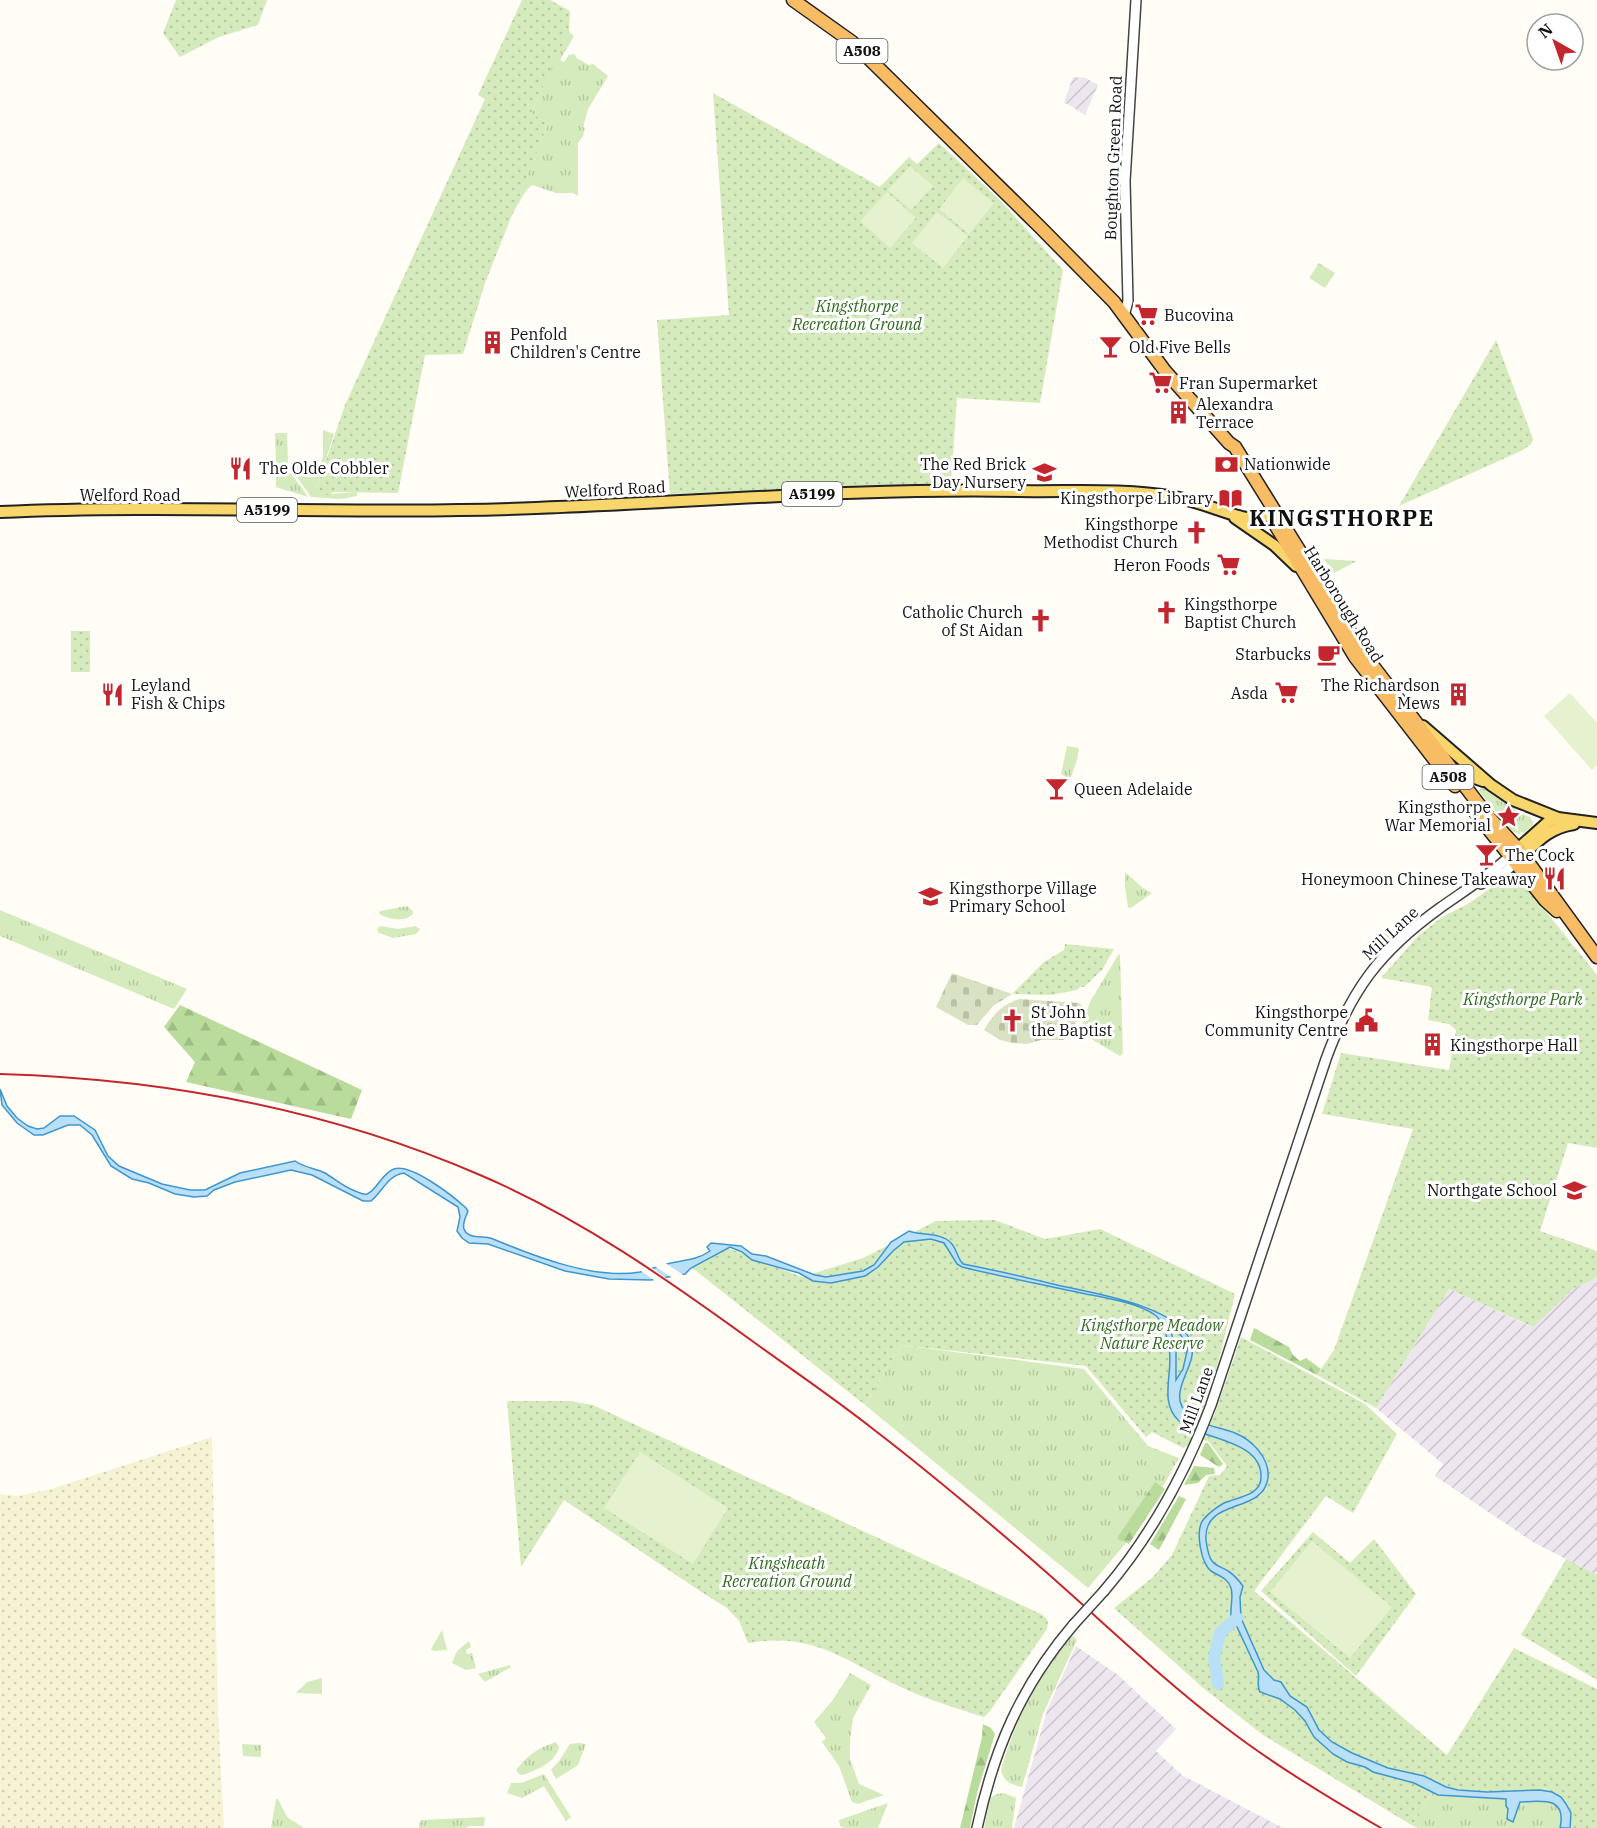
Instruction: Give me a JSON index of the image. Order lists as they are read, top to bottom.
{
  "streets": {
    "highway": ["A508", "Harborough Road"],
    "main road": ["Welford Road", "A5199"],
    "street": ["Boughton Green Road", "Mill Lane"]
  },
  "crossings": [
    ["A508", "Boughton Green Road"],
    ["A508", "Harborough Road"],
    ["Boughton Green Road", "Harborough Road"],
    ["Welford Road", "Harborough Road"],
    ["Harborough Road", "Mill Lane"]
  ],
  "districts": ["KINGSTHORPE"],
  "parks": [
    "Kingsthorpe Recreation Ground",
    "Kingsthorpe Park",
    "Kingsthorpe Meadow Nature Reserve",
    "Kingsheath Recreation Ground"
  ],
  "places": {
    "supermarket": [
      "Bucovina",
      "Fran Supermarket",
      "Heron Foods",
      "Asda"
    ],
    "building": [
      "Penfold Children's Centre",
      "Alexandra Terrace",
      "The Richardson Mews",
      "Kingsthorpe Hall"
    ],
    "bar": ["Old Five Bells", "Queen Adelaide", "The Cock"],
    "bank": ["Nationwide"],
    "restaurant": ["The Olde Cobbler", "Leyland Fish & Chips", "Honeymoon Chinese Takeaway"],
    "school or university": ["The Red Brick Day Nursery", "Kingsthorpe Village Primary School", "Northgate School"],
    "library": ["Kingsthorpe Library"],
    "church": [
      "Kingsthorpe Methodist Church",
      "Kingsthorpe Baptist Church",
      "Catholic Church of St Aidan",
      "St John the Baptist"
    ],
    "cafe": ["Starbucks"],
    "place": ["Kingsthorpe War Memorial"],
    "public building": ["Kingsthorpe Community Centre"]
  },
  "north": "top left"
}
